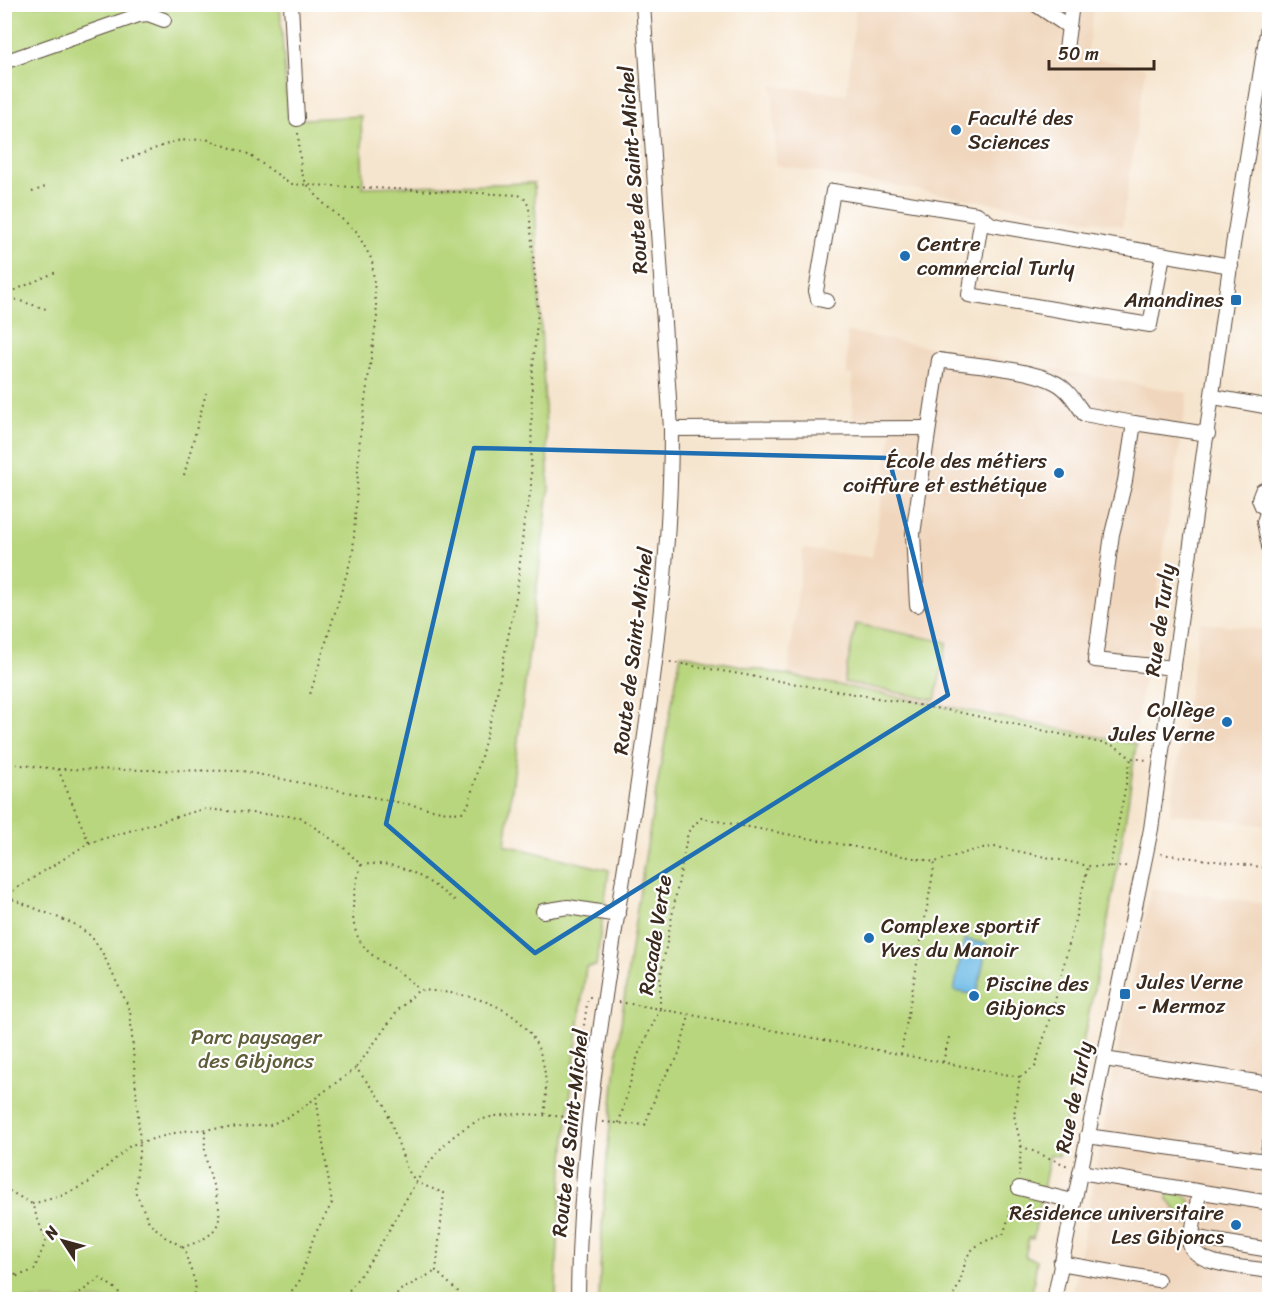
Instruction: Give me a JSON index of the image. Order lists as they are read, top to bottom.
{
  "streets": {
    "street": ["Route de Saint-Michel", "Rue de Turly"],
    "path": ["Rocade Verte"]
  },
  "crossings": [
    ["Route de Saint-Michel", "Rocade Verte"]
  ],
  "parks": ["Parc paysager des Gibjoncs"],
  "places": {
    "other": [
      "Faculté des Sciences",
      "Centre commercial Turly",
      "École des métiers coiffure et esthétique",
      "Collège Jules Verne",
      "Complexe sportif Yves du Manoir",
      "Piscine des Gibjoncs",
      "Résidence universitaire Les Gibjoncs"
    ],
    "transit": ["Amandines", "Jules Verne - Mermoz"]
  },
  "scale_bar": "50 m",
  "north": "top left"
}
